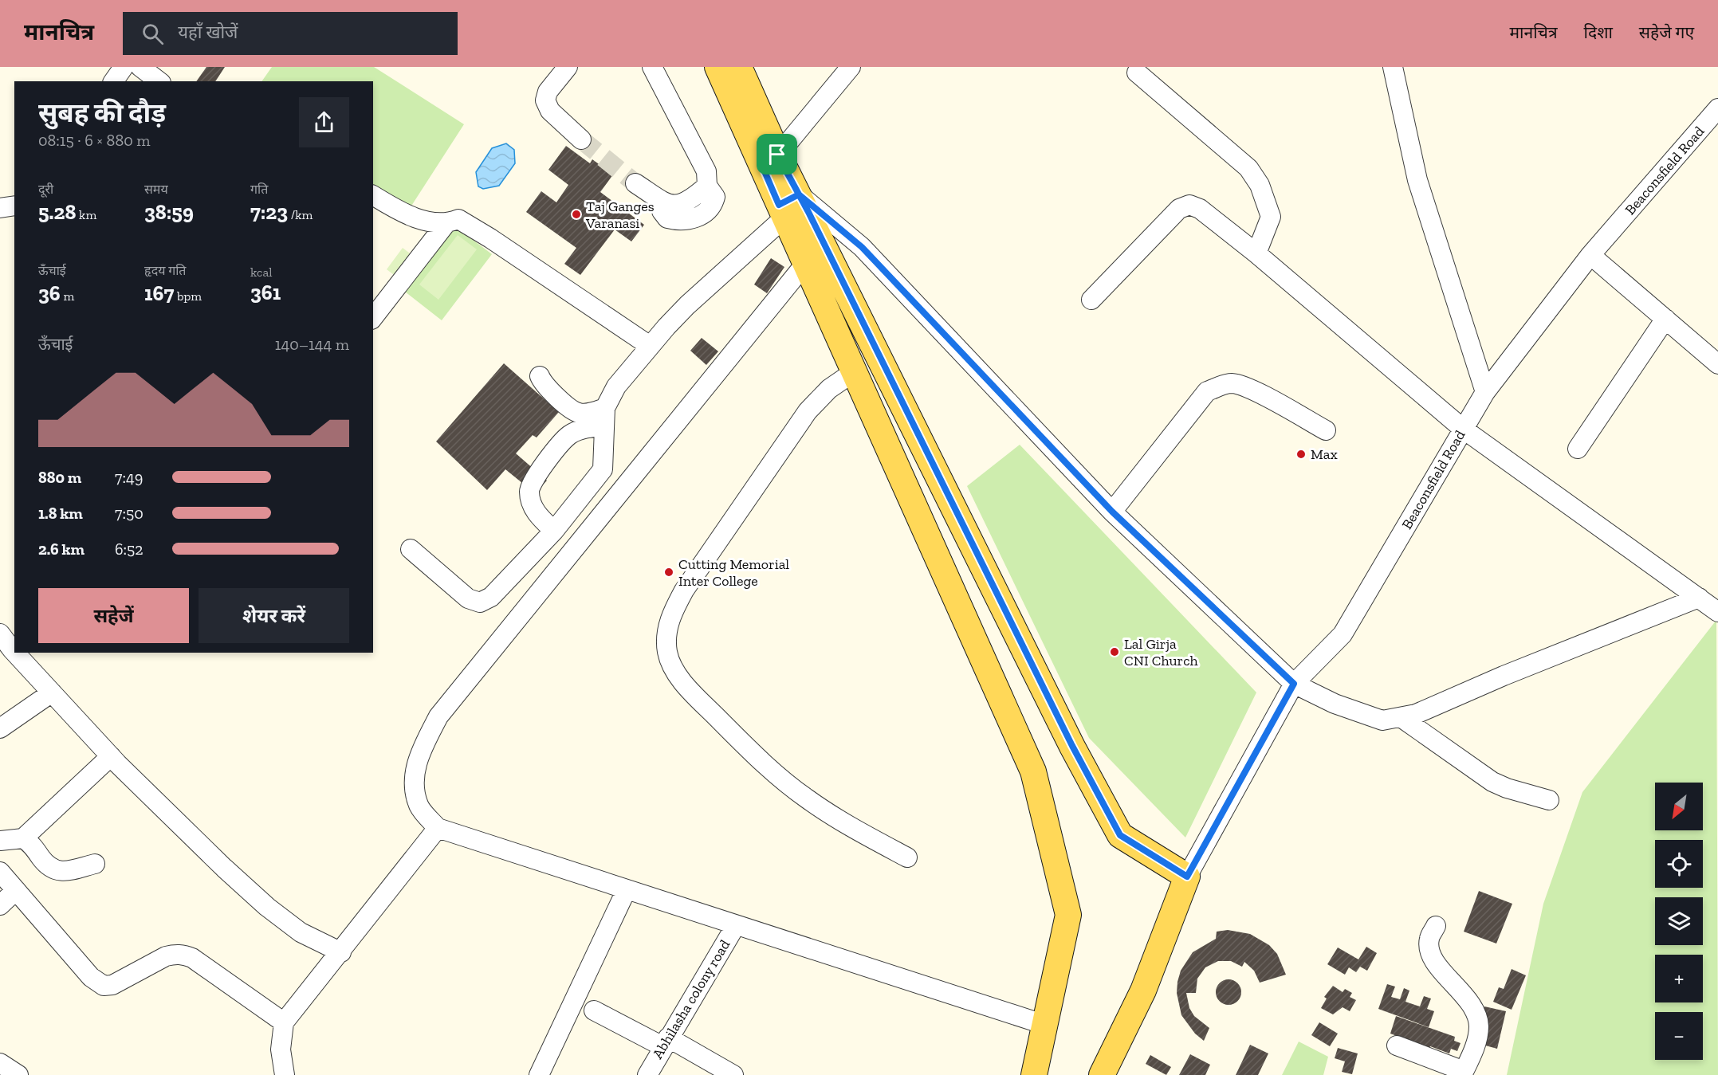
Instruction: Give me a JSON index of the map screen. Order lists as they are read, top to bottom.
{
  "streets": {
    "street": ["Beaconsfield Road", "Abhilasha colony road"]
  },
  "places": [
    "Taj Ganges Varanasi",
    "Max",
    "Cutting Memorial Inter College",
    "Lal Girja CNI Church"
  ],
  "north": "bottom left",
  "page": {
    "header": "मानचित्र",
    "search": "यहाँ खोजें",
    "nav": ["मानचित्र", "दिशा", "सहेजे गए"],
    "heading": ["सुबह की दौड़", "08:15 · 6 × 880 m"],
    "stats": [
      ["दूरी", "5.28 km"],
      ["समय", "38:59"],
      ["गति", "7:23 /km"],
      ["ऊँचाई", "36 m"],
      ["हृदय गति", "167 bpm"],
      ["kcal", "361"]
    ],
    "chart": ["ऊँचाई", "140–144 m"],
    "list": [
      {
        "name": "880 m",
        "note": "7:49"
      },
      {
        "name": "1.8 km",
        "note": "7:50"
      },
      {
        "name": "2.6 km",
        "note": "6:52"
      }
    ],
    "buttons": ["सहेजें", "शेयर करें"],
    "map_buttons": ["+", "−"]
  }
}
